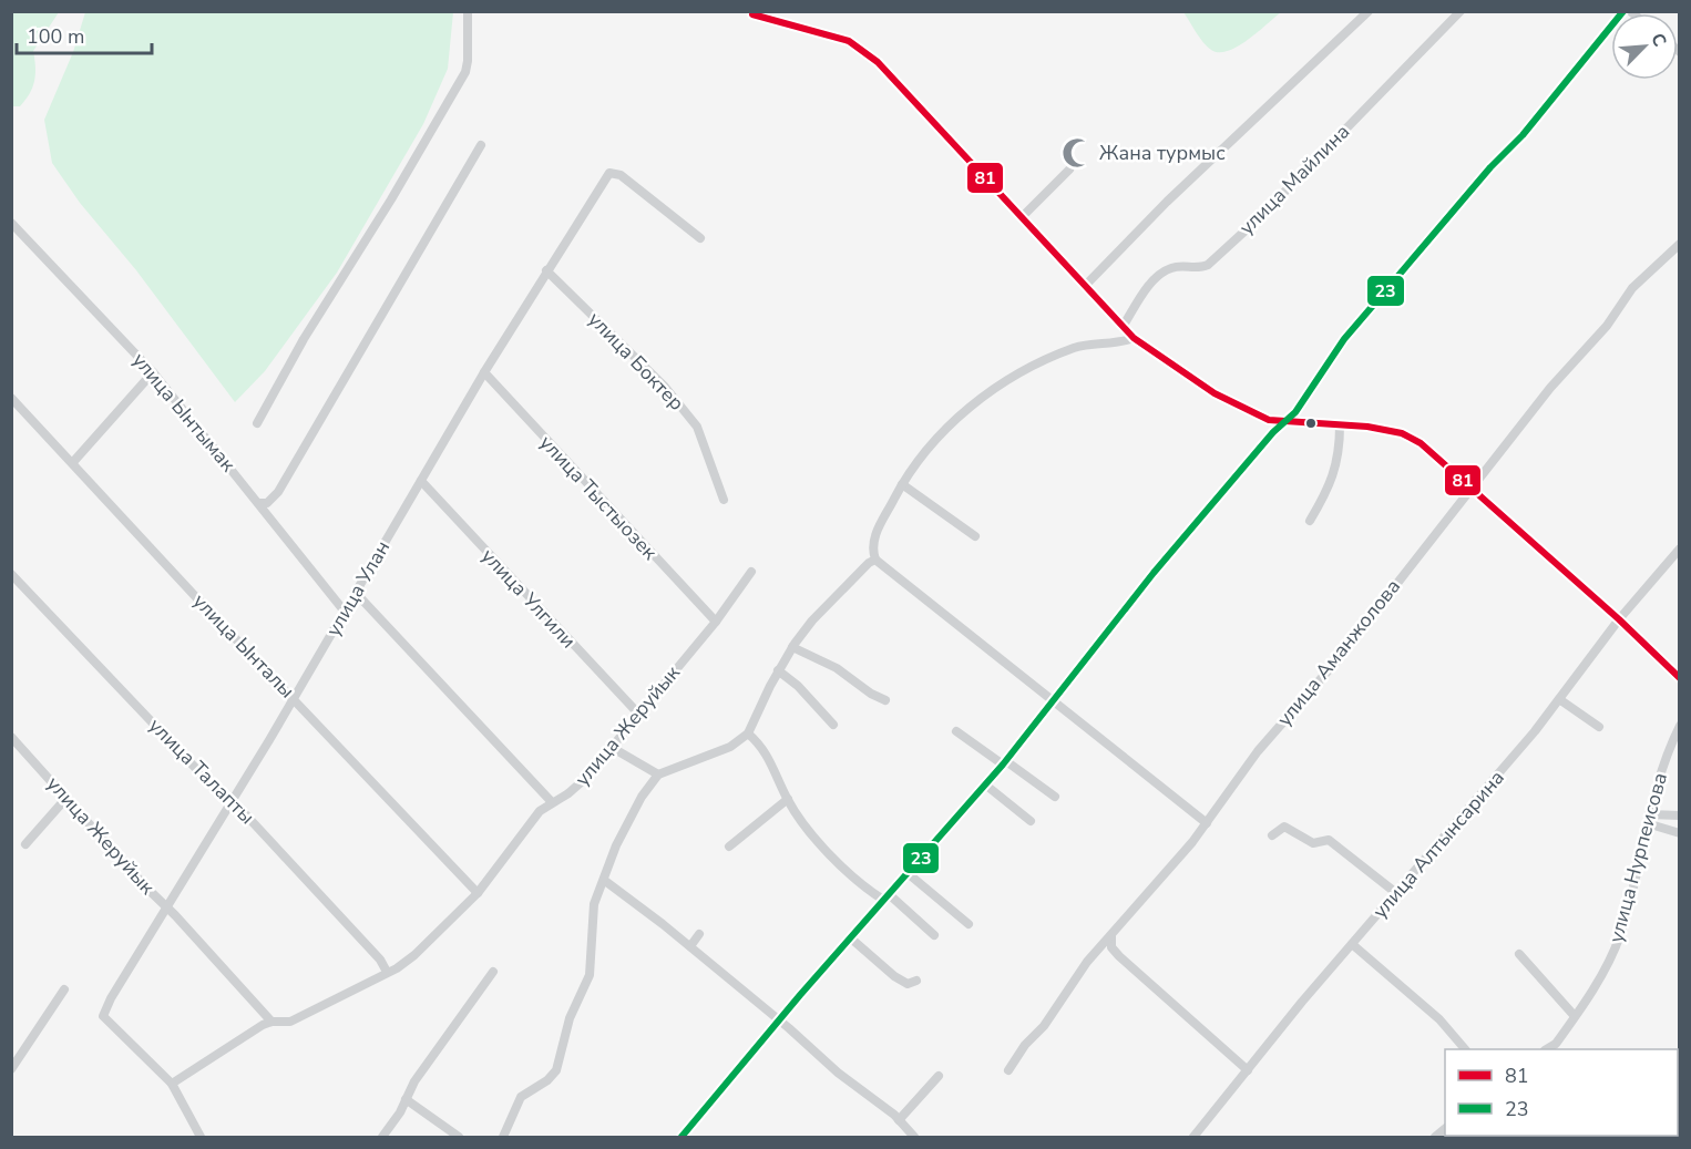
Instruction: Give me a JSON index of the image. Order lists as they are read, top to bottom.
{
  "streets": {
    "street": [
      "улица Майлина",
      "улица Боктер",
      "улица Ынтымак",
      "улица Тыстыозек",
      "улица Улан",
      "улица Улгили",
      "улица Ынталы",
      "улица Аманжолова",
      "улица Жеруйык",
      "улица Талапты",
      "улица Алтынсарина",
      "улица Нурпеисова"
    ]
  },
  "crossings": [
    ["улица Боктер", "улица Улан"],
    ["улица Ынтымак", "улица Улан"],
    ["улица Тыстыозек", "улица Улан"],
    ["улица Тыстыозек", "улица Жеруйык"],
    ["улица Улан", "улица Улгили"],
    ["улица Улан", "улица Ынталы"],
    ["улица Улан", "улица Жеруйык"],
    ["улица Улан", "улица Талапты"],
    ["улица Улгили", "улица Жеруйык"],
    ["улица Ынталы", "улица Жеруйык"],
    ["улица Жеруйык", "улица Талапты"]
  ],
  "places": {
    "mosque": ["Жана турмыс"]
  },
  "lines": ["transit line 23", "transit line 81"],
  "legend": ["81", "23"],
  "scale_bar": "100 m",
  "north": "top right"
}
